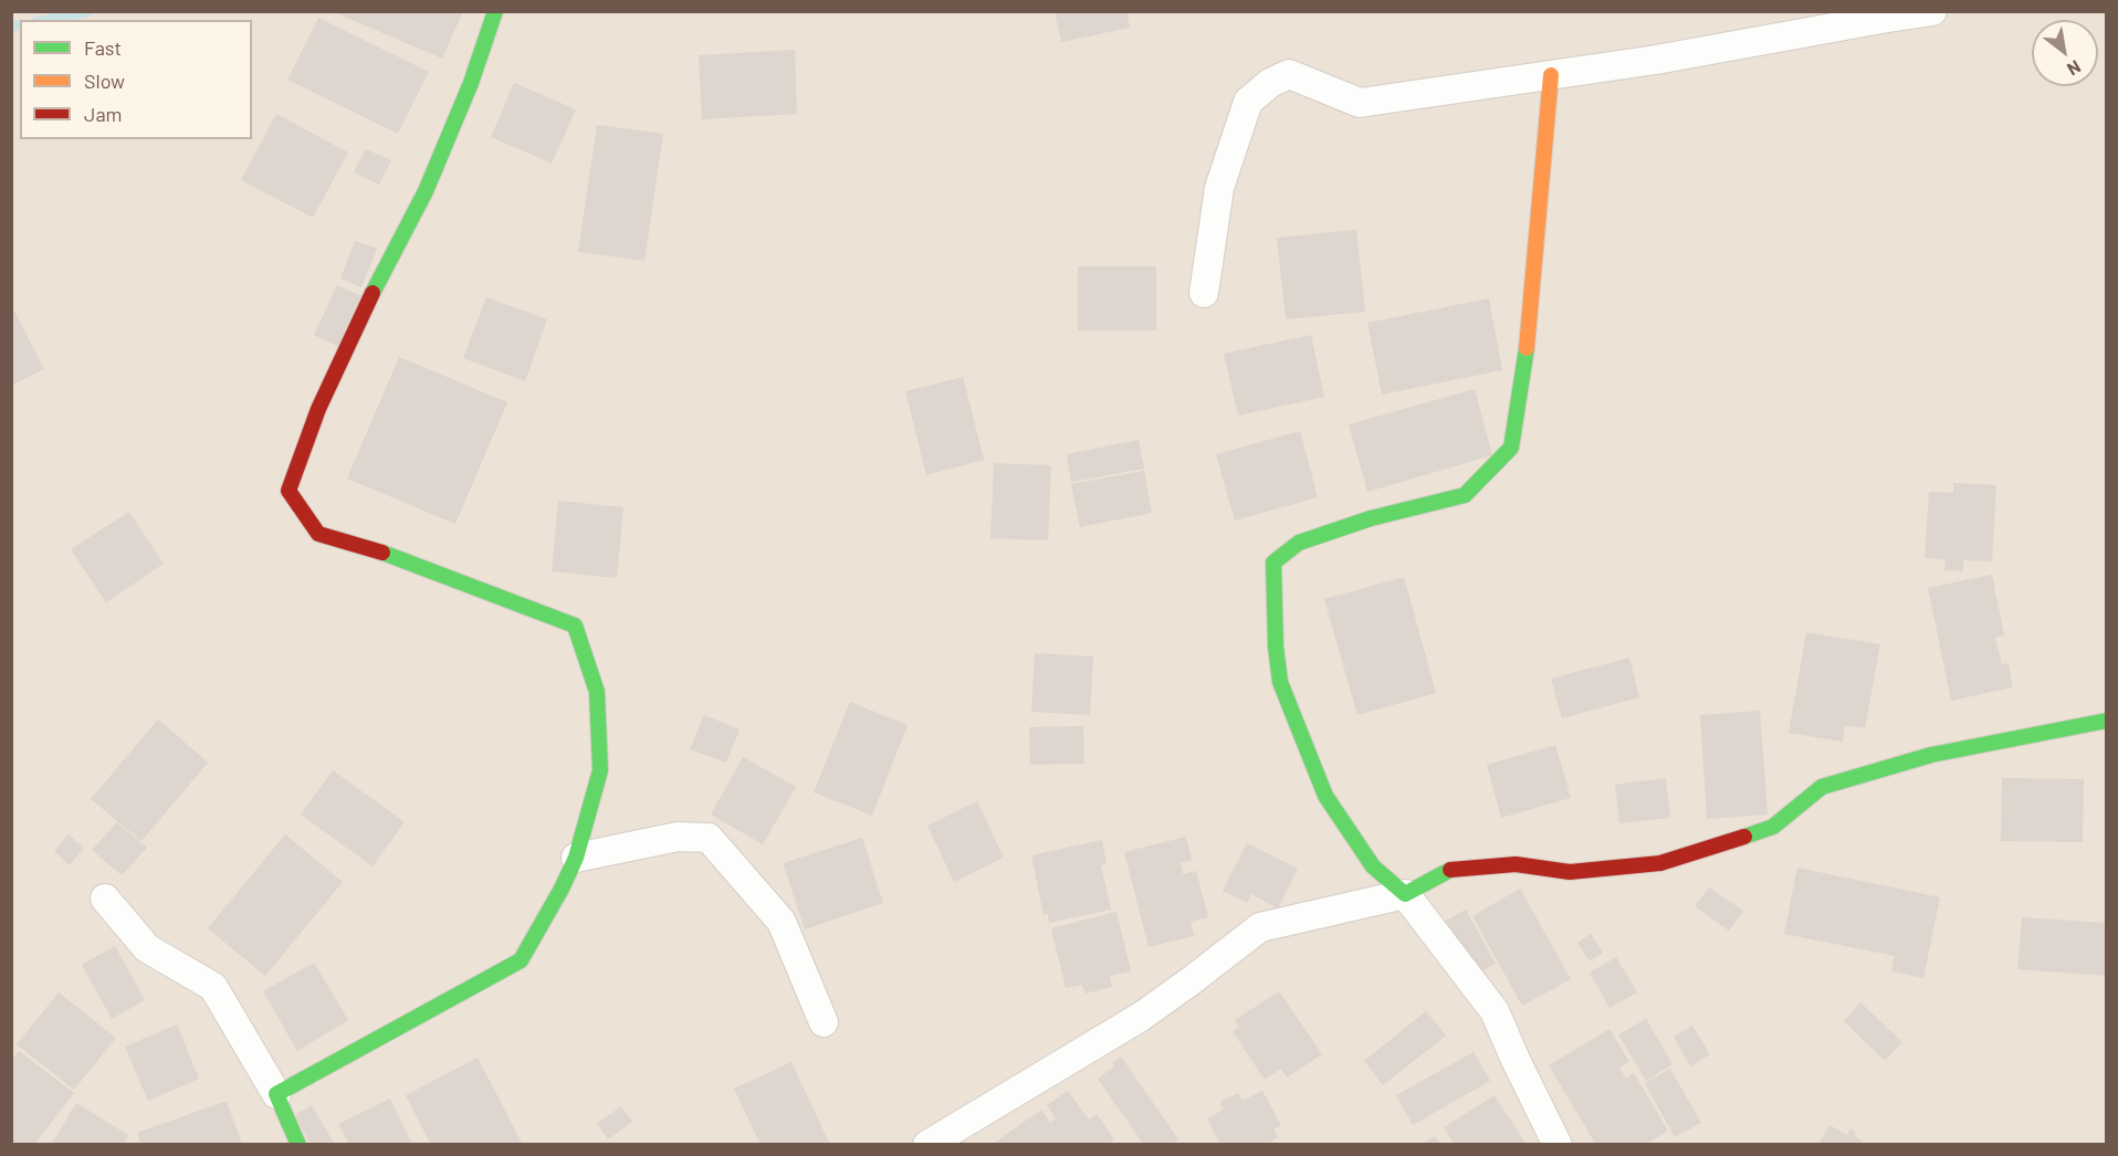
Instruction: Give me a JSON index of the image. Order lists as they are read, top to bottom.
{
  "legend": ["Fast", "Slow", "Jam"],
  "north": "bottom right"
}
